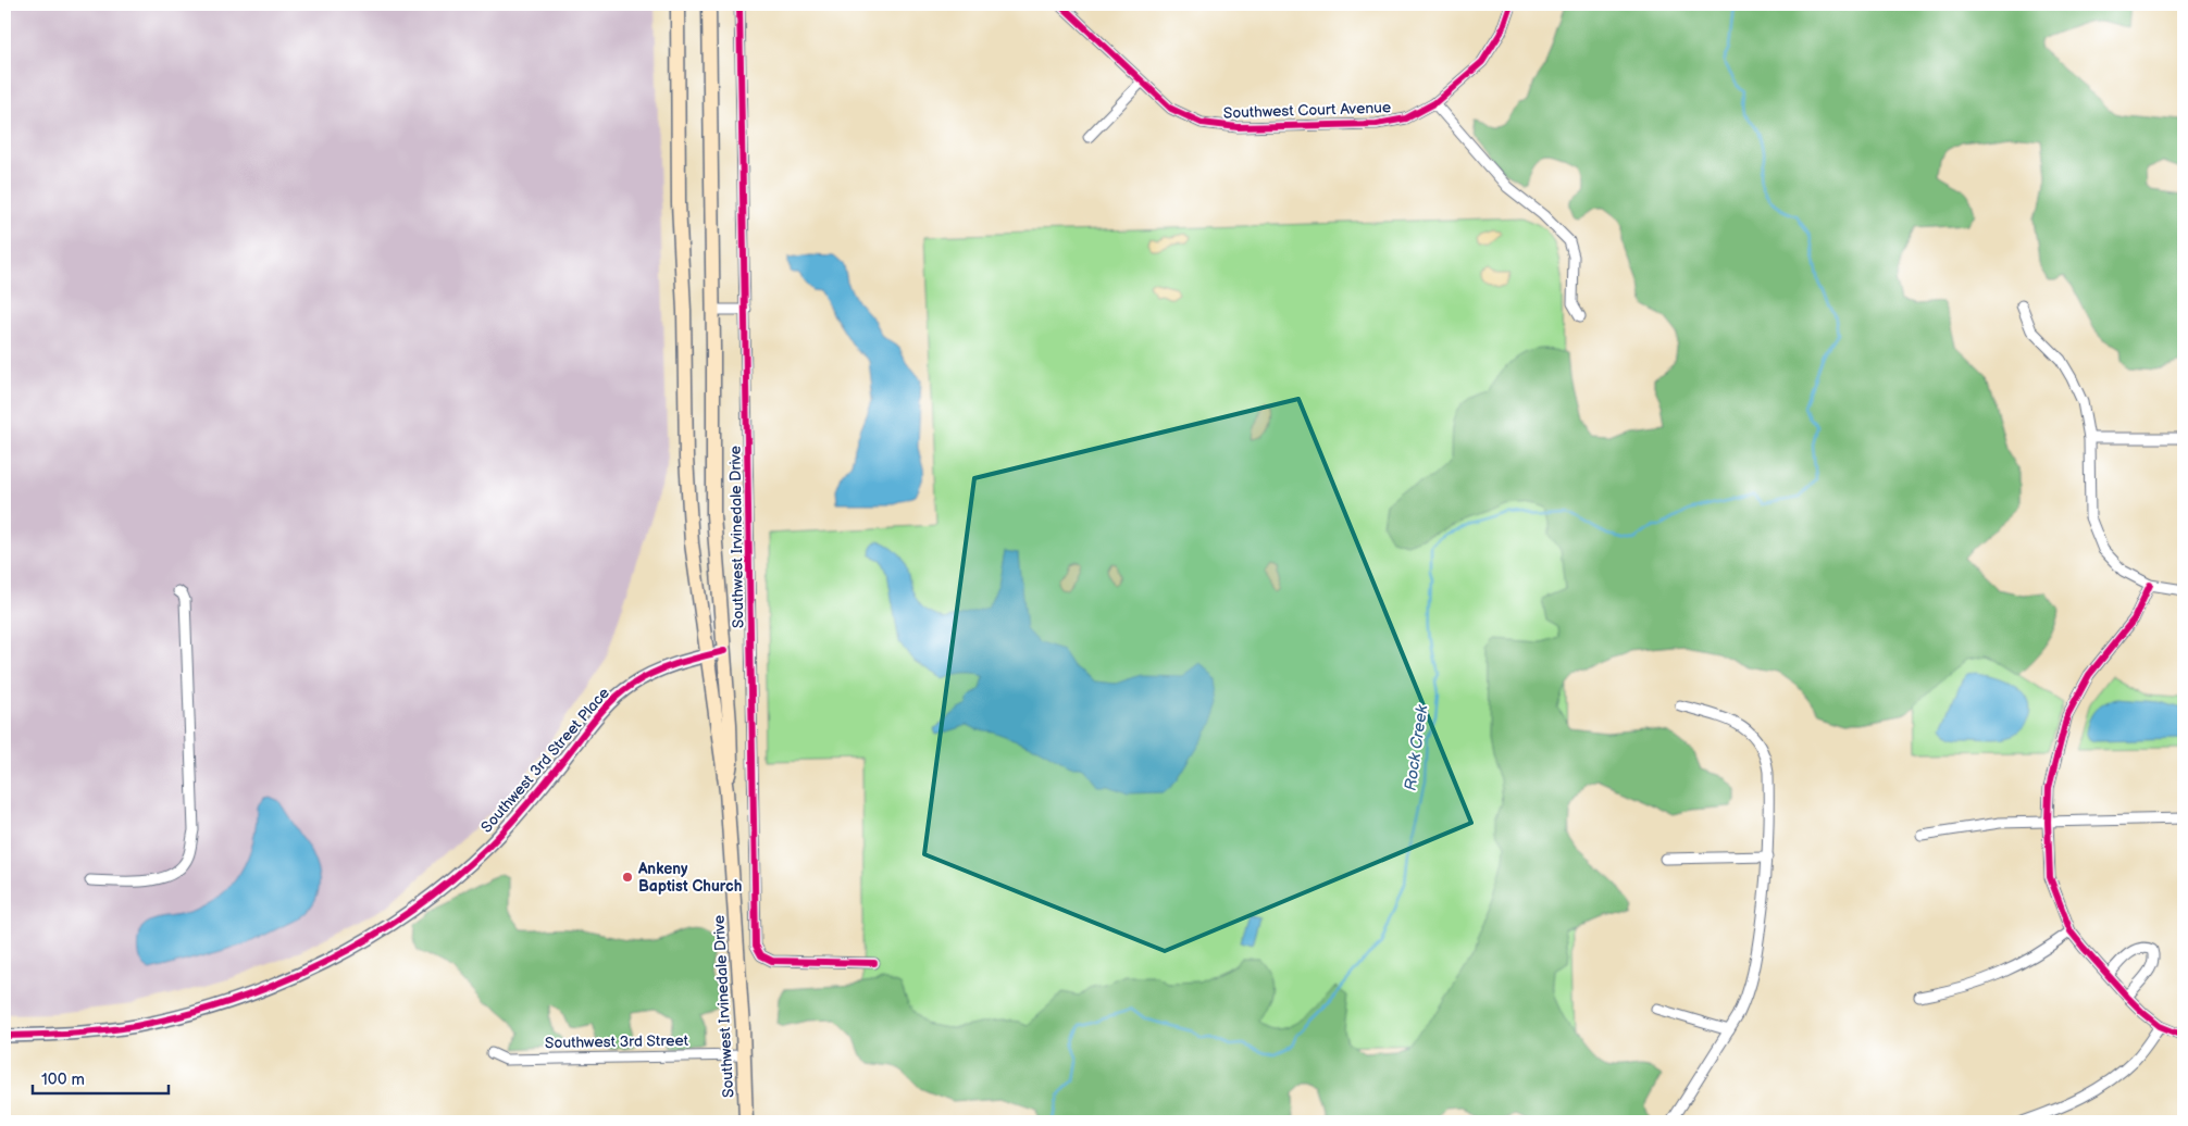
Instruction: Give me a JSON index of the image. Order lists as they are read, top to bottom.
{
  "streets": {
    "main road": ["Southwest Irvinedale Drive"],
    "street": ["Southwest Court Avenue", "Southwest 3rd Street Place", "Southwest 3rd Street"]
  },
  "crossings": [
    ["Southwest Irvinedale Drive", "Southwest 3rd Street Place"],
    ["Southwest Irvinedale Drive", "Southwest 3rd Street"]
  ],
  "water": ["Rock Creek"],
  "places": ["Ankeny Baptist Church"],
  "scale_bar": "100 m"
}
